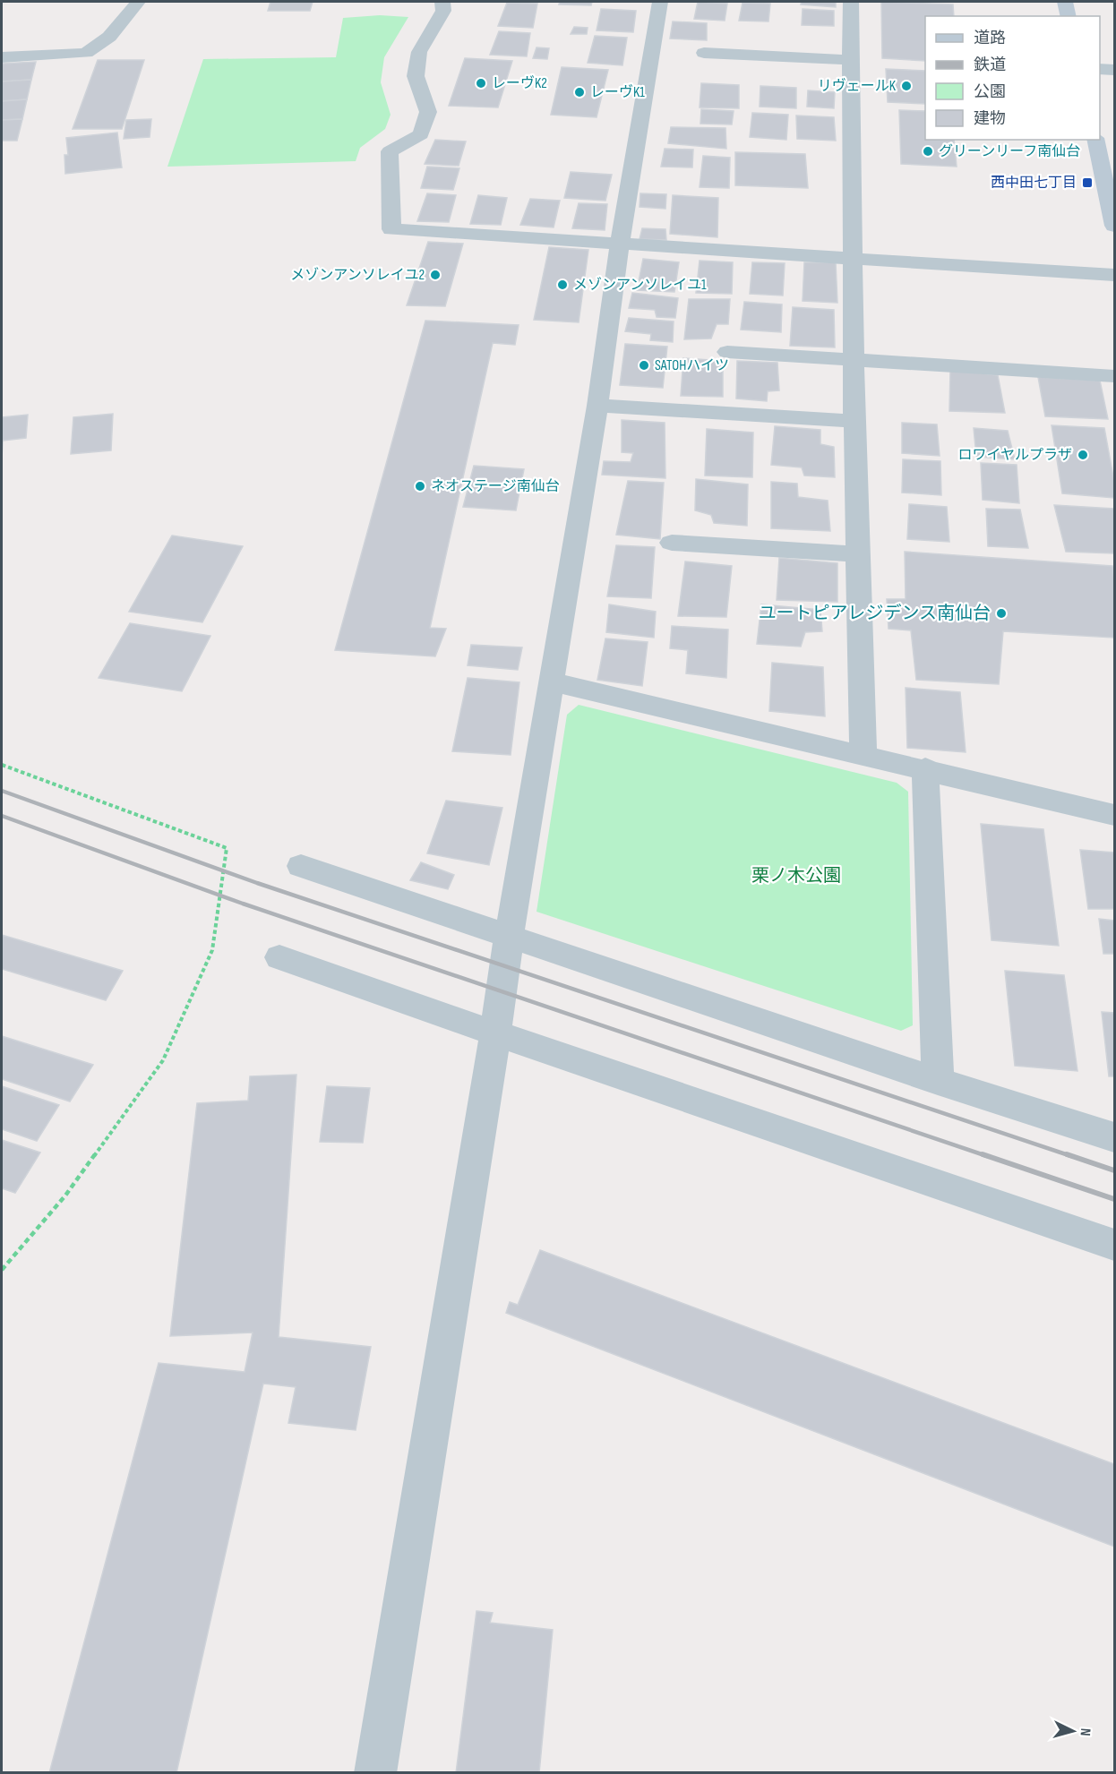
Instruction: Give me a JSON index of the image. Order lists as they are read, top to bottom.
{
  "parks": ["栗ノ木公園"],
  "places": {
    "other": [
      "レーヴK2",
      "リヴェールK",
      "レーヴK1",
      "グリーンリーフ南仙台",
      "メゾンアンソレイユ2",
      "メゾンアンソレイユ1",
      "SATOHハイツ",
      "ロワイヤルプラザ",
      "ネオステージ南仙台",
      "ユートピアレジデンス南仙台"
    ],
    "transit": ["西中田七丁目"]
  },
  "legend": [
    "道路",
    "鉄道",
    "公園",
    "建物"
  ],
  "north": "right"
}
